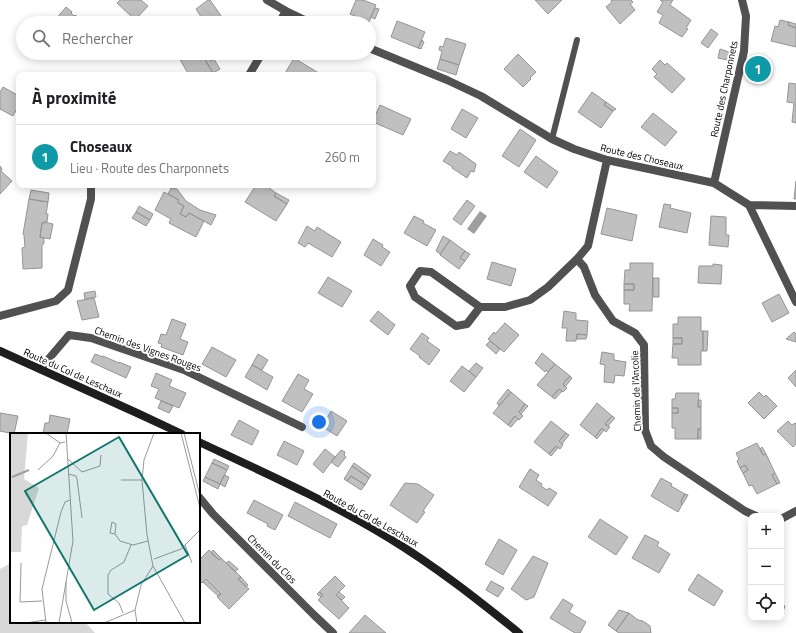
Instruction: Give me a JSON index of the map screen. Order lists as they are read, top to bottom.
{
  "streets": {
    "main road": ["Route du Col de Leschaux"],
    "street": [
      "Route des Charponnets",
      "Route des Choseaux",
      "Chemin des Vignes Rouges",
      "Chemin de l'Ancolie",
      "Chemin du Clos"
    ]
  },
  "crossings": [
    ["Route des Charponnets", "Route des Choseaux"],
    ["Chemin des Vignes Rouges", "Route du Col de Leschaux"]
  ],
  "page": {
    "search": "Rechercher",
    "pins": "1",
    "heading": "À proximité",
    "list": [
      {
        "mark": "1",
        "name": "Choseaux",
        "note": "Lieu · Route des Charponnets",
        "value": "260 m"
      }
    ],
    "map_buttons": ["+", "−"]
  }
}
